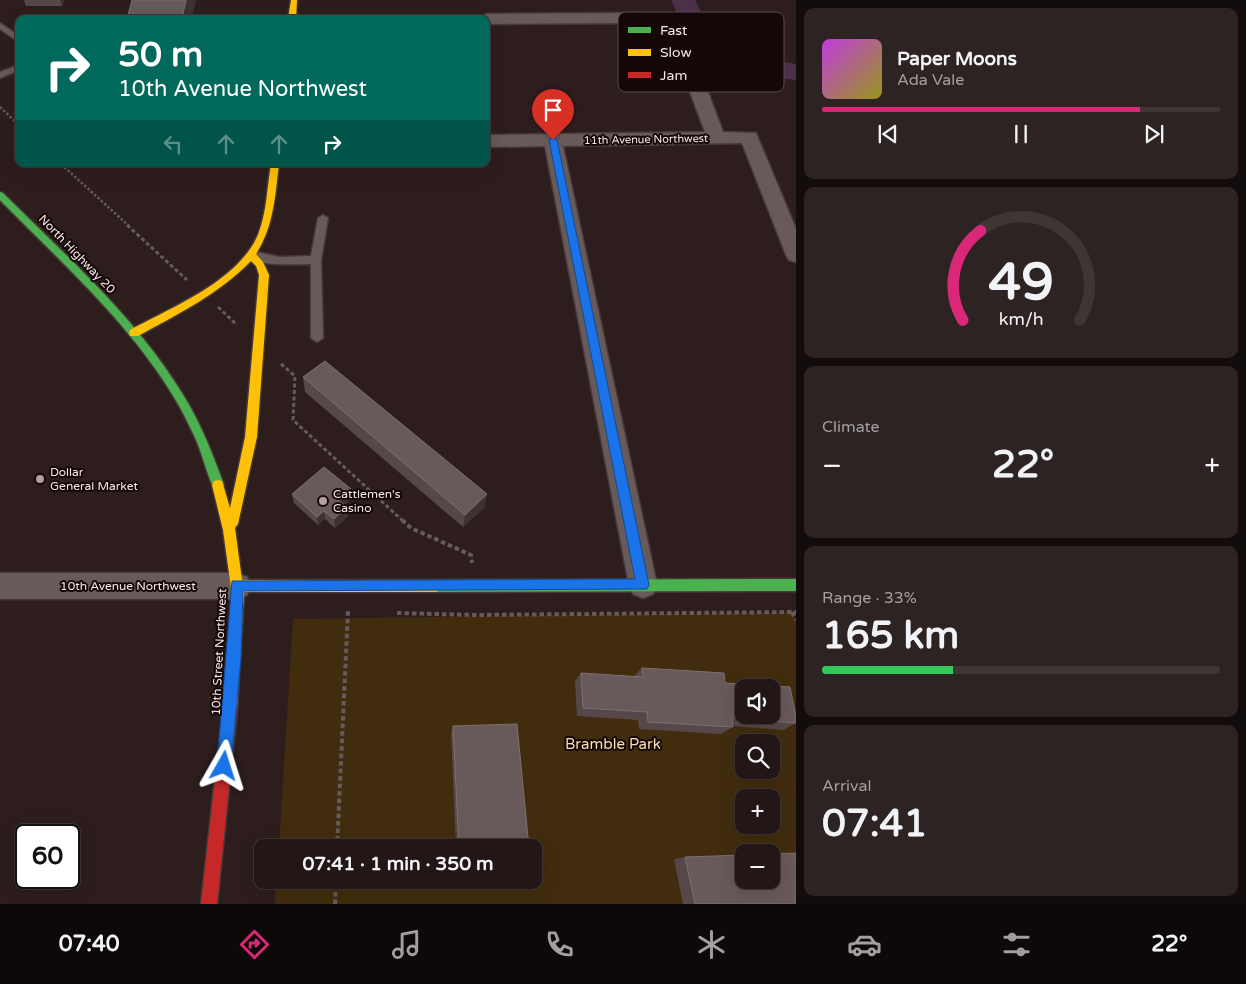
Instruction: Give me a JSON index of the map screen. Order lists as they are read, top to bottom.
{
  "streets": {
    "main road": ["North Highway 20", "10th Avenue Northwest", "10th Street Northwest"],
    "street": ["11th Avenue Northwest"]
  },
  "crossings": [
    ["North Highway 20", "10th Street Northwest"],
    ["10th Avenue Northwest", "10th Street Northwest"]
  ],
  "parks": ["Bramble Park"],
  "places": ["Dollar General Market", "Cattlemen's Casino"],
  "legend": ["Fast", "Slow", "Jam"],
  "page": {
    "turn": ["50 m", "10th Avenue Northwest"],
    "song": ["Paper Moons", "Ada Vale"],
    "tile": [
      "Climate",
      ["Range · 33%", "165 km"],
      ["Arrival", "07:41"]
    ],
    "heat": ["−", "22°", "+"],
    "map_buttons": ["+", "−"],
    "limit": "60",
    "trip": "07:41 · 1 min · 350 m",
    "tabs": ["07:40", "22°"],
    "gauge": ["49", "km/h"]
  }
}
